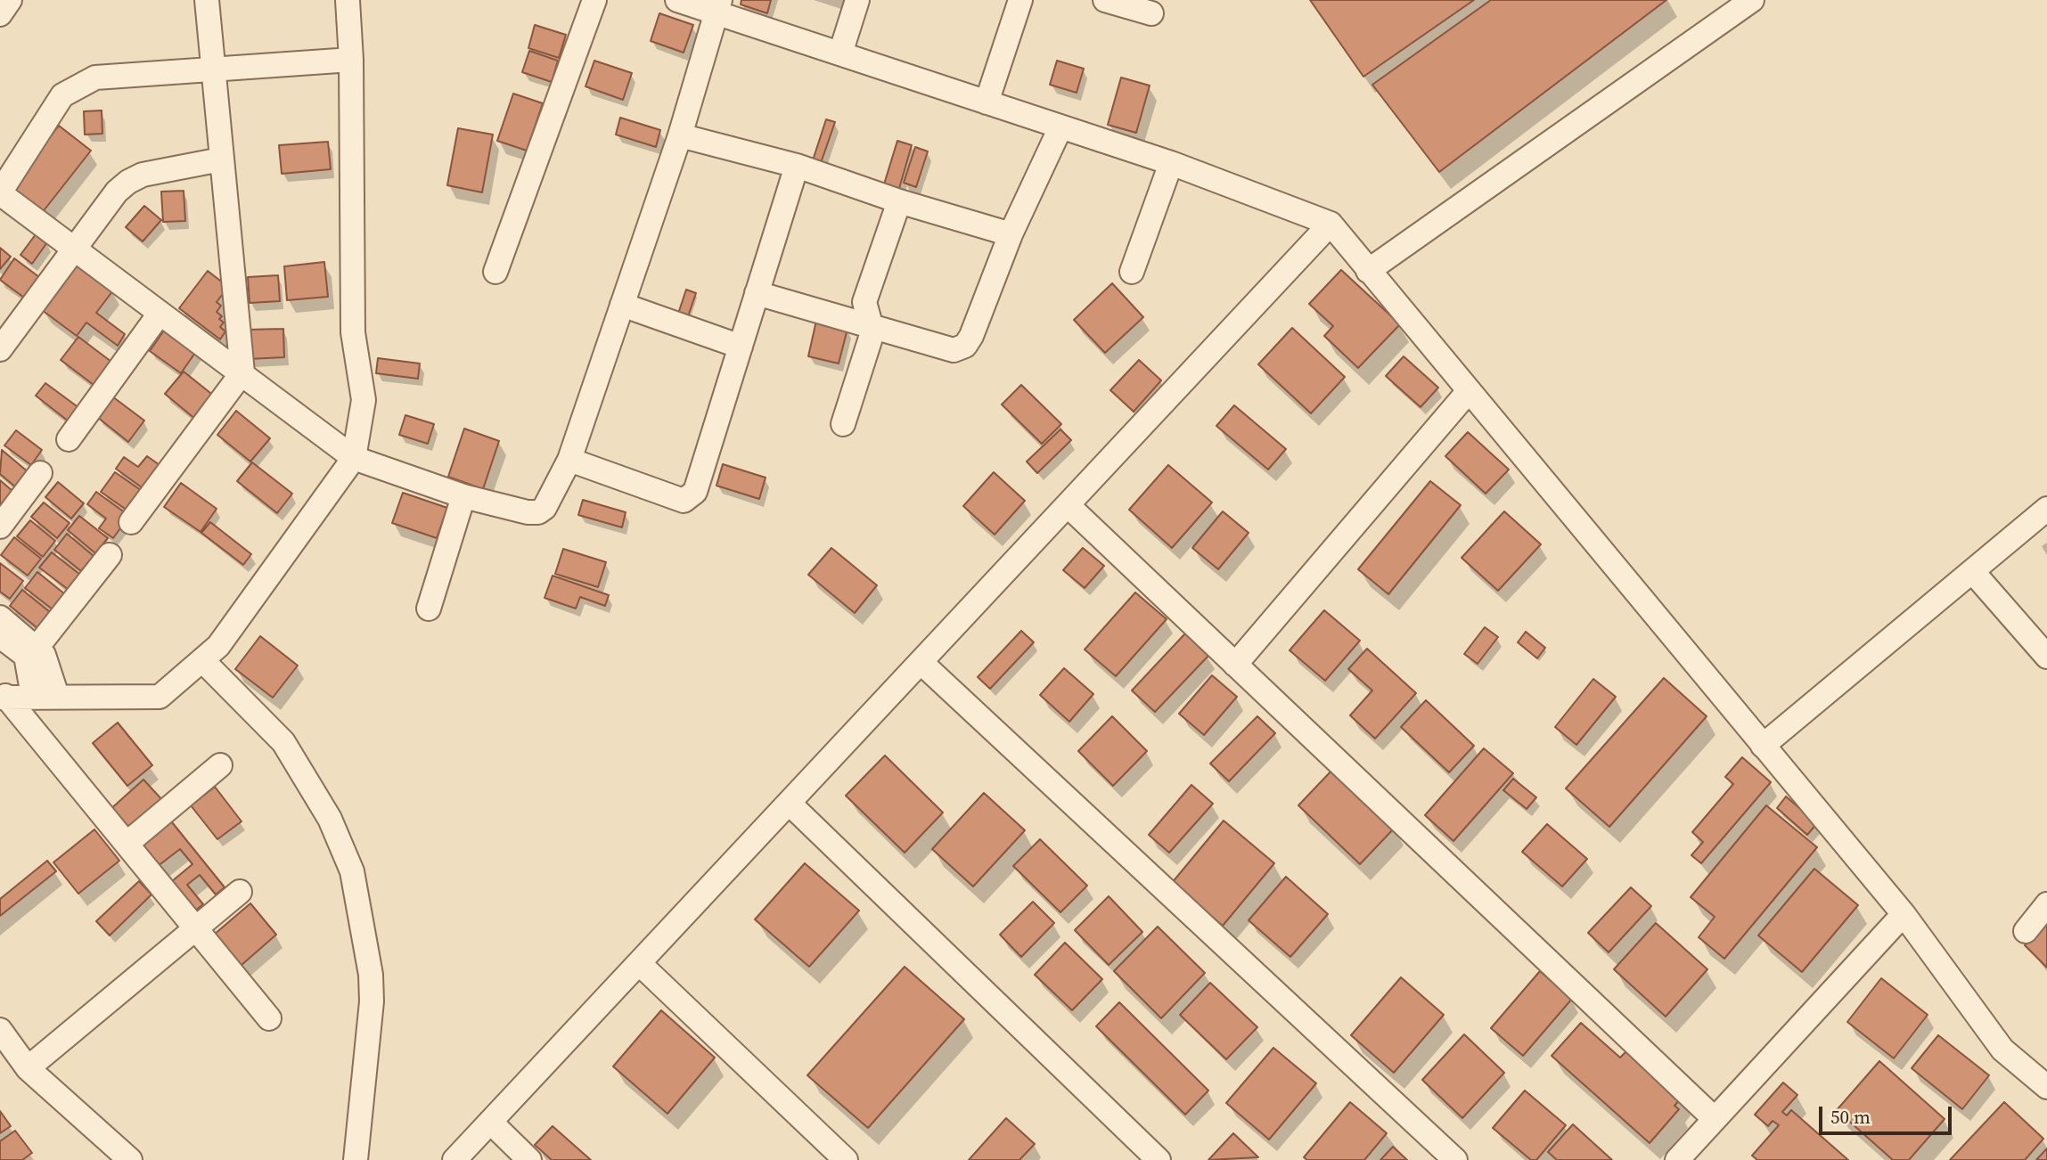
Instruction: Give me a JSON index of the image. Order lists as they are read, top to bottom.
{
  "scale_bar": "50 m"
}
